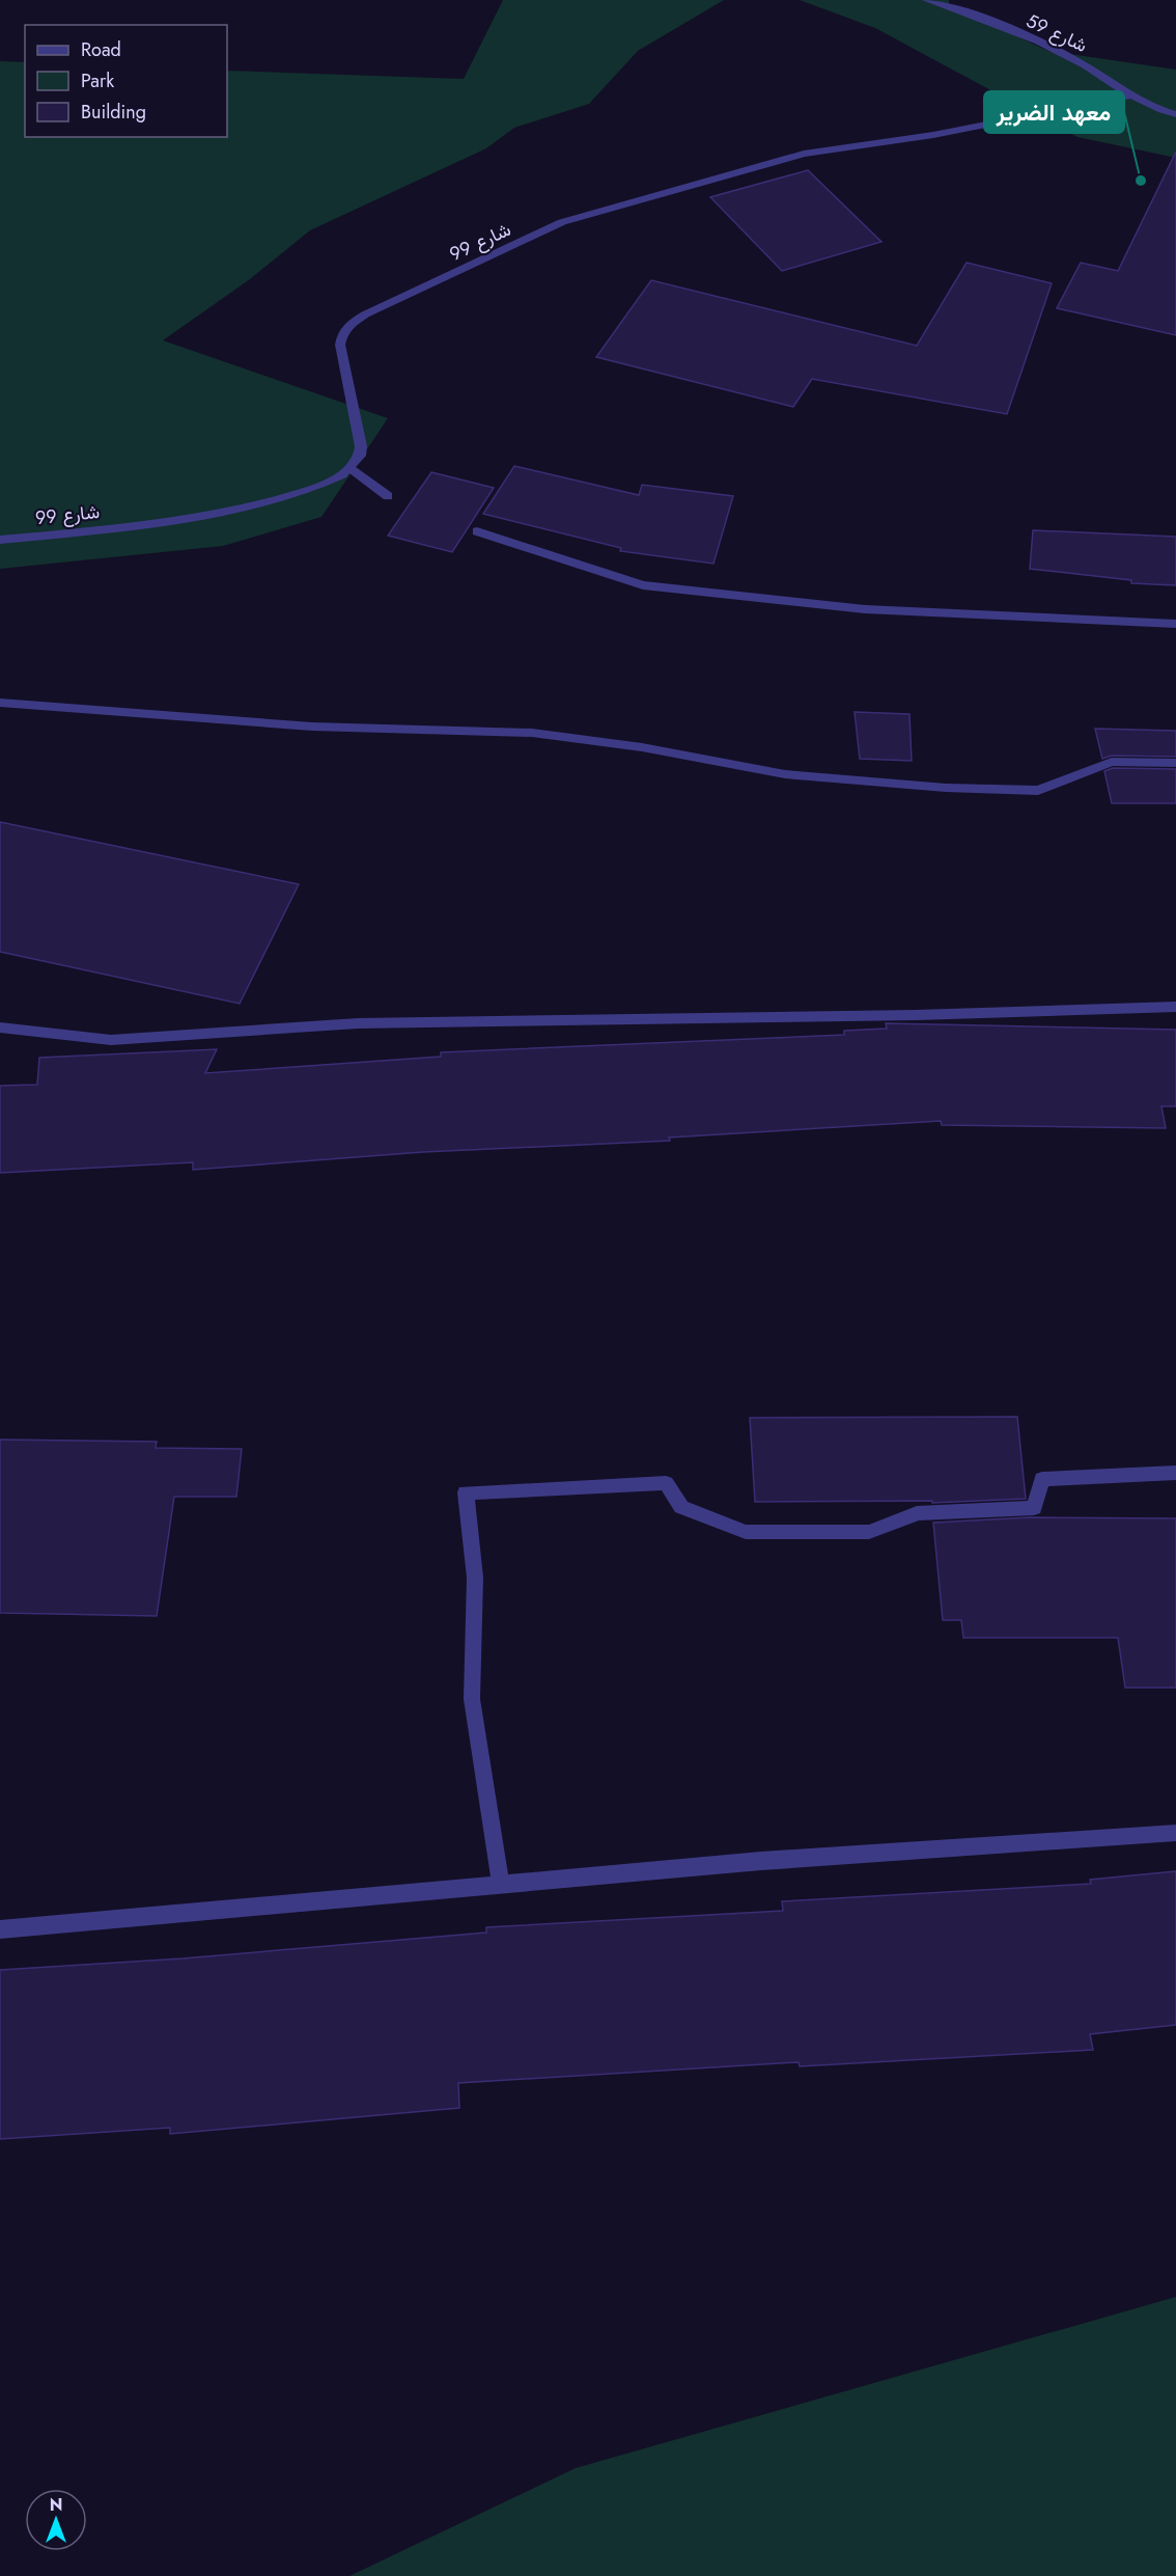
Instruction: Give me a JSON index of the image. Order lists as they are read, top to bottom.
{
  "streets": {
    "street": ["شارع 59", "شارع 99"]
  },
  "crossings": [
    ["شارع 59", "شارع 99"]
  ],
  "places": ["معهد الضرير"],
  "legend": ["Road", "Park", "Building"],
  "north": "top"
}
